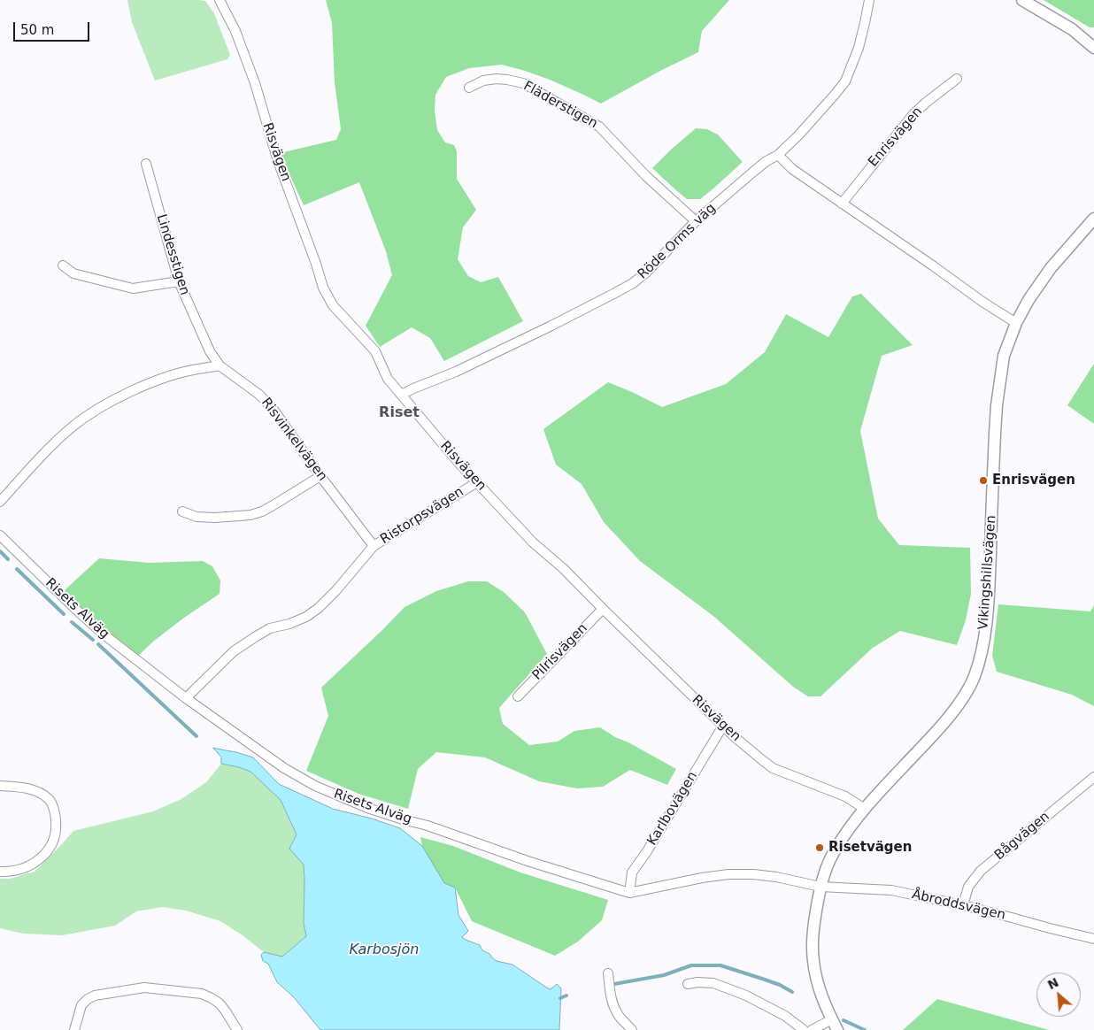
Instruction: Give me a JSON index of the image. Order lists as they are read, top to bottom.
{
  "streets": {
    "street": [
      "Fläderstigen",
      "Enrisvägen",
      "Risvägen",
      "Röde Orms väg",
      "Lindesstigen",
      "Risvinkelvägen",
      "Ristorpsvägen",
      "Vikingshillsvägen",
      "Risets Alväg",
      "Pilrisvägen",
      "Karlbovägen",
      "Bågvägen",
      "Åbroddsvägen"
    ]
  },
  "crossings": [
    ["Fläderstigen", "Röde Orms väg"],
    ["Risvägen", "Röde Orms väg"],
    ["Risvägen", "Ristorpsvägen"],
    ["Risvägen", "Vikingshillsvägen"],
    ["Risvägen", "Pilrisvägen"],
    ["Risvägen", "Karlbovägen"],
    ["Lindesstigen", "Risvinkelvägen"],
    ["Risvinkelvägen", "Ristorpsvägen"],
    ["Ristorpsvägen", "Risets Alväg"],
    ["Vikingshillsvägen", "Risets Alväg"],
    ["Vikingshillsvägen", "Åbroddsvägen"],
    ["Risets Alväg", "Karlbovägen"],
    ["Risets Alväg", "Åbroddsvägen"],
    ["Bågvägen", "Åbroddsvägen"]
  ],
  "districts": ["Riset"],
  "water": ["Karbosjön"],
  "places": ["Enrisvägen", "Risetvägen"],
  "scale_bar": "50 m",
  "north": "top left"
}
